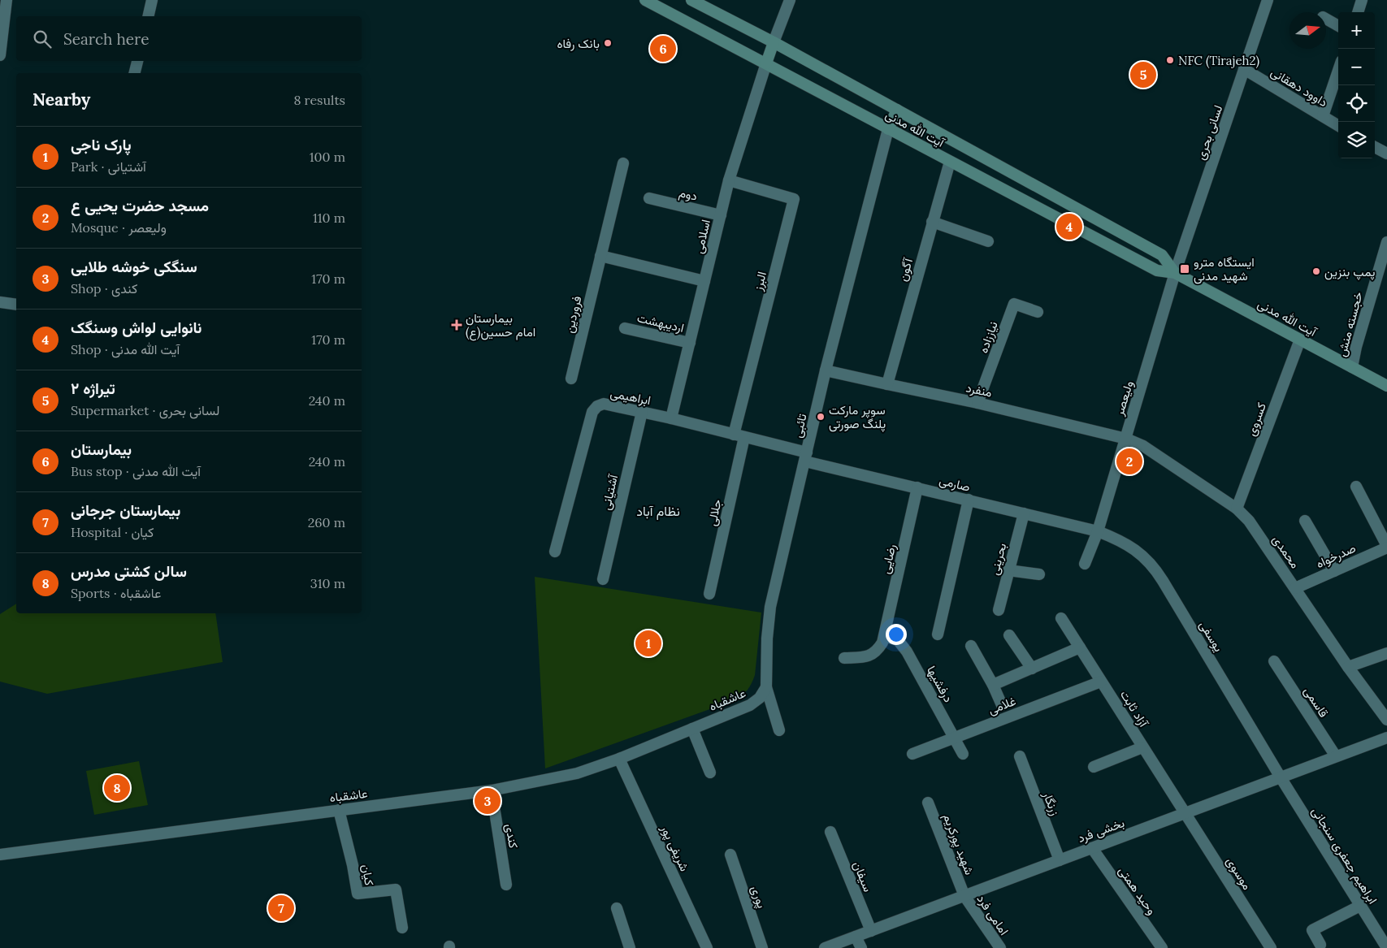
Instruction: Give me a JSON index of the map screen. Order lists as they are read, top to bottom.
{
  "streets": {
    "main road": ["آیت الله مدنی"],
    "street": [
      "داوود دهقانی",
      "لسانی بحری",
      "دوم",
      "اسلامی",
      "آگون",
      "البرز",
      "فروردین",
      "اردیبهشت",
      "خجسته منش",
      "نیاززاده",
      "منفرد",
      "ابراهیمی",
      "ولیعصر",
      "کسروی",
      "تائبی",
      "صارمی",
      "آشتیانی",
      "جلالی",
      "محمدی",
      "صدرخواه",
      "رضایی",
      "بحرینی",
      "یوسفی",
      "درفشیها",
      "عاشقباه",
      "قاسمی",
      "غلامی",
      "آزاد ثابت",
      "زرنگار",
      "بخشی فرد",
      "کندی",
      "شهید پورکریم",
      "شریفی پور",
      "ابراهیم جعفری سنجانی",
      "موسوی",
      "کیان",
      "سیفان",
      "وحید همتی",
      "پوری",
      "امامی فرد"
    ]
  },
  "crossings": [
    ["داوود دهقانی", "لسانی بحری"],
    ["آیت الله مدنی", "لسانی بحری"],
    ["آیت الله مدنی", "اسلامی"],
    ["آیت الله مدنی", "آگون"],
    ["آیت الله مدنی", "خجسته منش"],
    ["آیت الله مدنی", "ولیعصر"],
    ["آیت الله مدنی", "کسروی"],
    ["آیت الله مدنی", "تائبی"],
    ["لسانی بحری", "ولیعصر"],
    ["دوم", "اسلامی"],
    ["اسلامی", "البرز"],
    ["اسلامی", "اردیبهشت"],
    ["اسلامی", "ابراهیمی"],
    ["آگون", "منفرد"],
    ["البرز", "ابراهیمی"],
    ["البرز", "جلالی"],
    ["نیاززاده", "منفرد"],
    ["منفرد", "ولیعصر"],
    ["منفرد", "تائبی"],
    ["منفرد", "محمدی"],
    ["ابراهیمی", "تائبی"],
    ["ابراهیمی", "صارمی"],
    ["ابراهیمی", "آشتیانی"],
    ["ابراهیمی", "جلالی"],
    ["ولیعصر", "صارمی"],
    ["ولیعصر", "محمدی"],
    ["ولیعصر", "یوسفی"],
    ["کسروی", "محمدی"],
    ["تائبی", "صارمی"],
    ["تائبی", "عاشقباه"],
    ["صارمی", "رضایی"],
    ["صارمی", "بحرینی"],
    ["صارمی", "یوسفی"],
    ["محمدی", "صدرخواه"],
    ["رضایی", "درفشیها"],
    ["یوسفی", "بخشی فرد"],
    ["یوسفی", "ابراهیم جعفری سنجانی"],
    ["درفشیها", "غلامی"],
    ["عاشقباه", "کندی"],
    ["عاشقباه", "شریفی پور"],
    ["عاشقباه", "کیان"],
    ["قاسمی", "بخشی فرد"],
    ["غلامی", "آزاد ثابت"],
    ["آزاد ثابت", "بخشی فرد"],
    ["آزاد ثابت", "موسوی"],
    ["زرنگار", "بخشی فرد"],
    ["بخشی فرد", "شهید پورکریم"],
    ["بخشی فرد", "ابراهیم جعفری سنجانی"],
    ["بخشی فرد", "موسوی"],
    ["بخشی فرد", "سیفان"],
    ["بخشی فرد", "وحید همتی"],
    ["بخشی فرد", "امامی فرد"],
    ["شهید پورکریم", "امامی فرد"]
  ],
  "districts": ["نظام آباد"],
  "places": {
    "other": [
      "بانک رفاه",
      "NFC (Tirajeh2)",
      "پمپ بنزین",
      "سوپر مارکت پلنگ صورتی"
    ],
    "transit": ["ایستگاه مترو شهید مدنی"],
    "health": ["بیمارستان امام حسین(ع)"]
  },
  "north": "right",
  "page": {
    "map_buttons": ["+", "−"],
    "search": "Search here",
    "pins": [
      "6",
      "5",
      "4",
      "2",
      "1",
      "8",
      "3",
      "7"
    ],
    "heading": ["Nearby", "8 results"],
    "list": [
      {
        "mark": "1",
        "name": "پارک ناجی",
        "note": "Park · آشتیانی",
        "value": "100 m"
      },
      {
        "mark": "2",
        "name": "مسجد حضرت یحیی ع",
        "note": "Mosque · ولیعصر",
        "value": "110 m"
      },
      {
        "mark": "3",
        "name": "سنگکی خوشه طلایی",
        "note": "Shop · کندی",
        "value": "170 m"
      },
      {
        "mark": "4",
        "name": "نانوایی لواش وسنگک",
        "note": "Shop · آیت الله مدنی",
        "value": "170 m"
      },
      {
        "mark": "5",
        "name": "تیراژه ۲",
        "note": "Supermarket · لسانی بحری",
        "value": "240 m"
      },
      {
        "mark": "6",
        "name": "بیمارستان",
        "note": "Bus stop · آیت الله مدنی",
        "value": "240 m"
      },
      {
        "mark": "7",
        "name": "بیمارستان جرجانی",
        "note": "Hospital · کیان",
        "value": "260 m"
      },
      {
        "mark": "8",
        "name": "سالن کشتی مدرس",
        "note": "Sports · عاشقباه",
        "value": "310 m"
      }
    ]
  }
}
